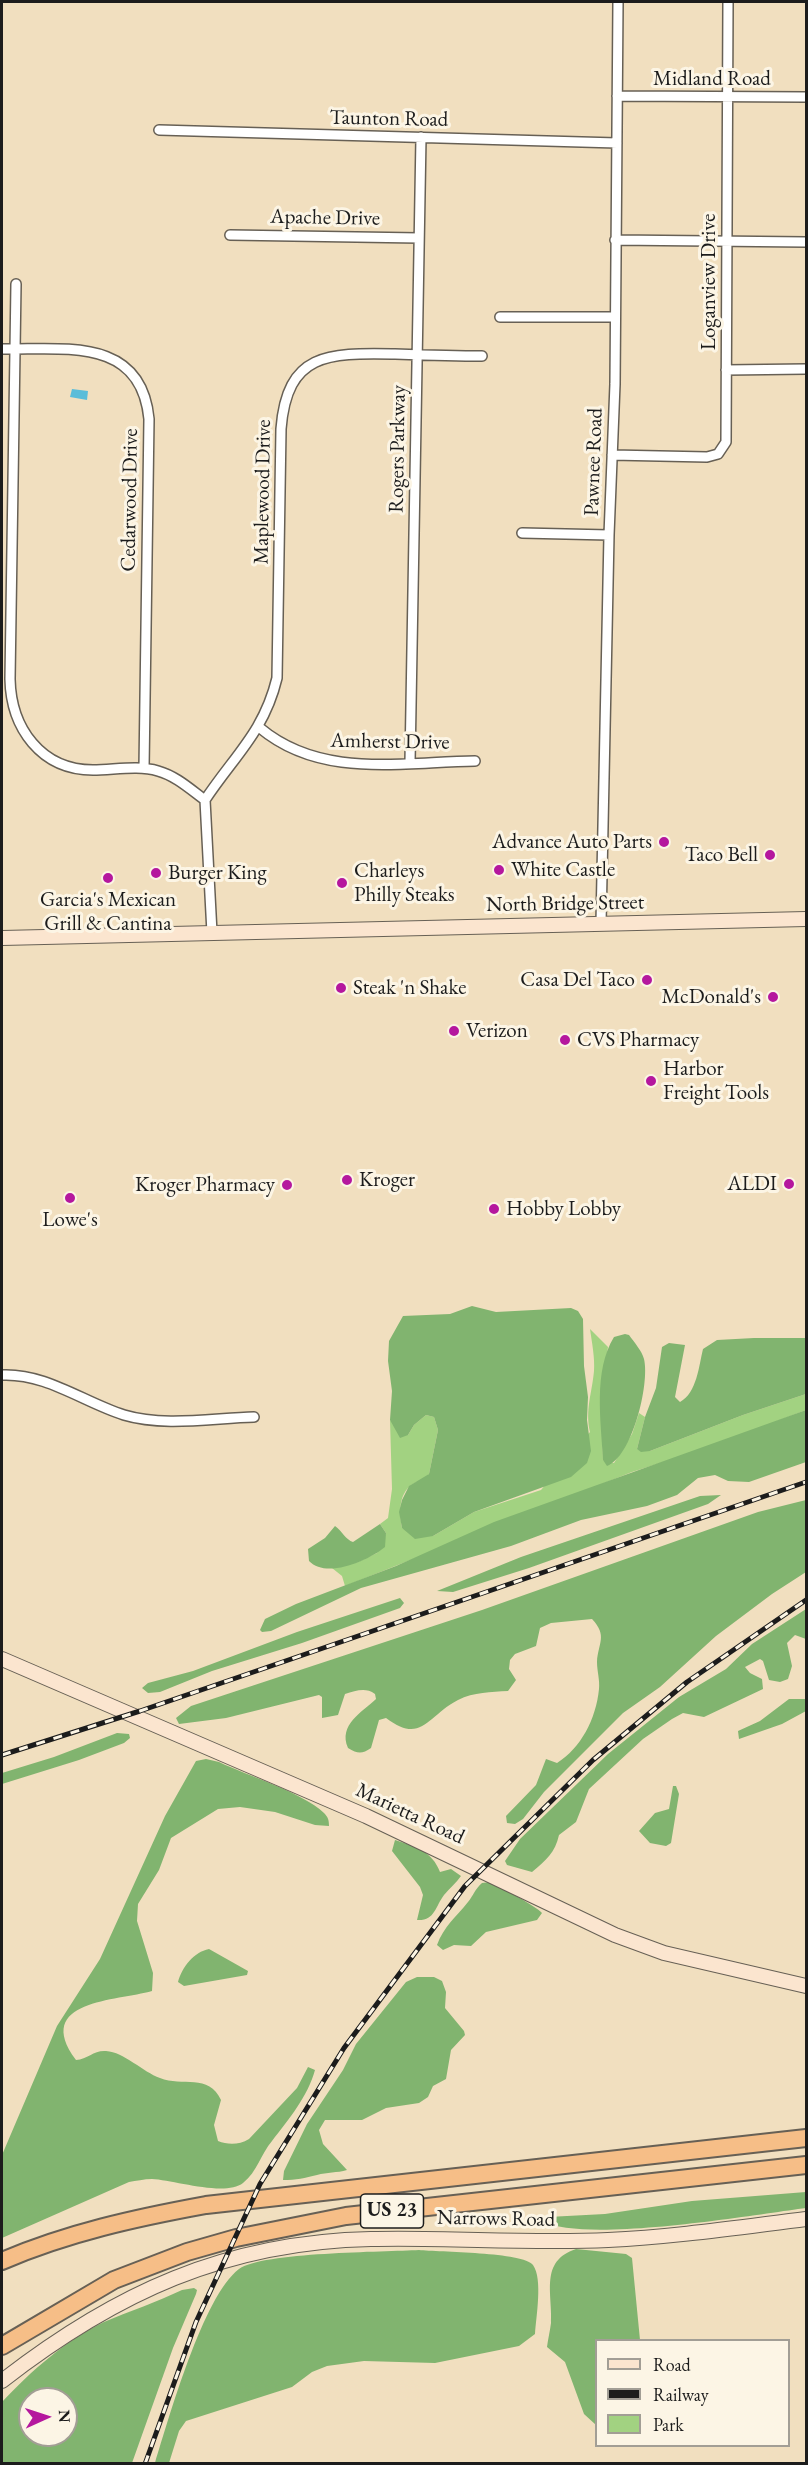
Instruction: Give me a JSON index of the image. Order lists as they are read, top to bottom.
{
  "streets": {
    "highway": ["US 23"],
    "street": [
      "Midland Road",
      "Taunton Road",
      "Apache Drive",
      "Loganview Drive",
      "Rogers Parkway",
      "Pawnee Road",
      "Maplewood Drive",
      "Cedarwood Drive",
      "Amherst Drive",
      "North Bridge Street",
      "Marietta Road",
      "Narrows Road"
    ]
  },
  "crossings": [
    ["Midland Road", "Loganview Drive"],
    ["Midland Road", "Pawnee Road"],
    ["Taunton Road", "Rogers Parkway"],
    ["Taunton Road", "Pawnee Road"],
    ["Apache Drive", "Rogers Parkway"],
    ["Loganview Drive", "Pawnee Road"],
    ["Rogers Parkway", "Maplewood Drive"],
    ["Rogers Parkway", "Amherst Drive"],
    ["Pawnee Road", "North Bridge Street"],
    ["Maplewood Drive", "Amherst Drive"]
  ],
  "places": [
    "Advance Auto Parts",
    "Taco Bell",
    "White Castle",
    "Burger King",
    "Garcia's Mexican Grill & Cantina",
    "Charleys Philly Steaks",
    "Casa Del Taco",
    "Steak 'n Shake",
    "McDonald's",
    "Verizon",
    "CVS Pharmacy",
    "Harbor Freight Tools",
    "Kroger",
    "ALDI",
    "Kroger Pharmacy",
    "Lowe's",
    "Hobby Lobby"
  ],
  "legend": ["Road", "Railway", "Park"],
  "north": "right"
}
